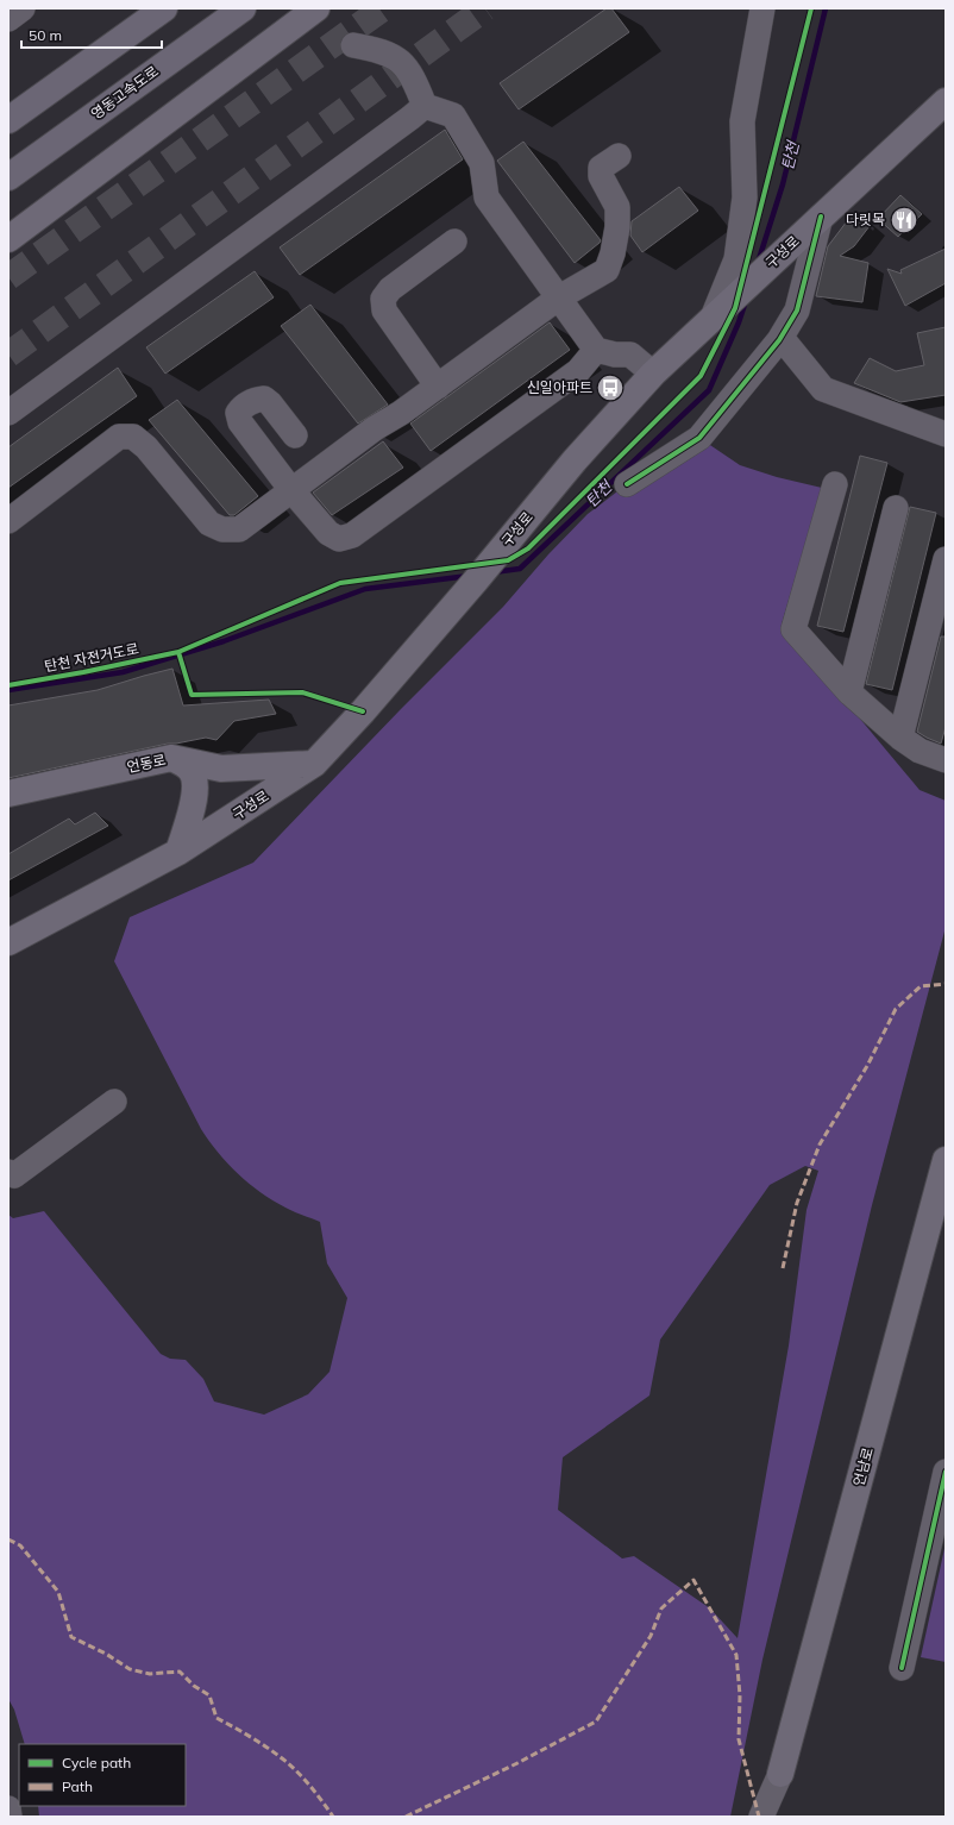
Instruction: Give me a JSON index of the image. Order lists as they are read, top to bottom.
{
  "streets": {
    "highway": ["영동고속도로"],
    "main road": ["구성로", "언동로", "언남로"],
    "cycle path": ["탄천 자전거도로"]
  },
  "crossings": [
    ["구성로", "언동로"]
  ],
  "water": ["탄천"],
  "places": {
    "restaurant": ["다릿목"],
    "bus stop": ["신일아파트"]
  },
  "legend": ["Cycle path", "Path"],
  "scale_bar": "50 m"
}
